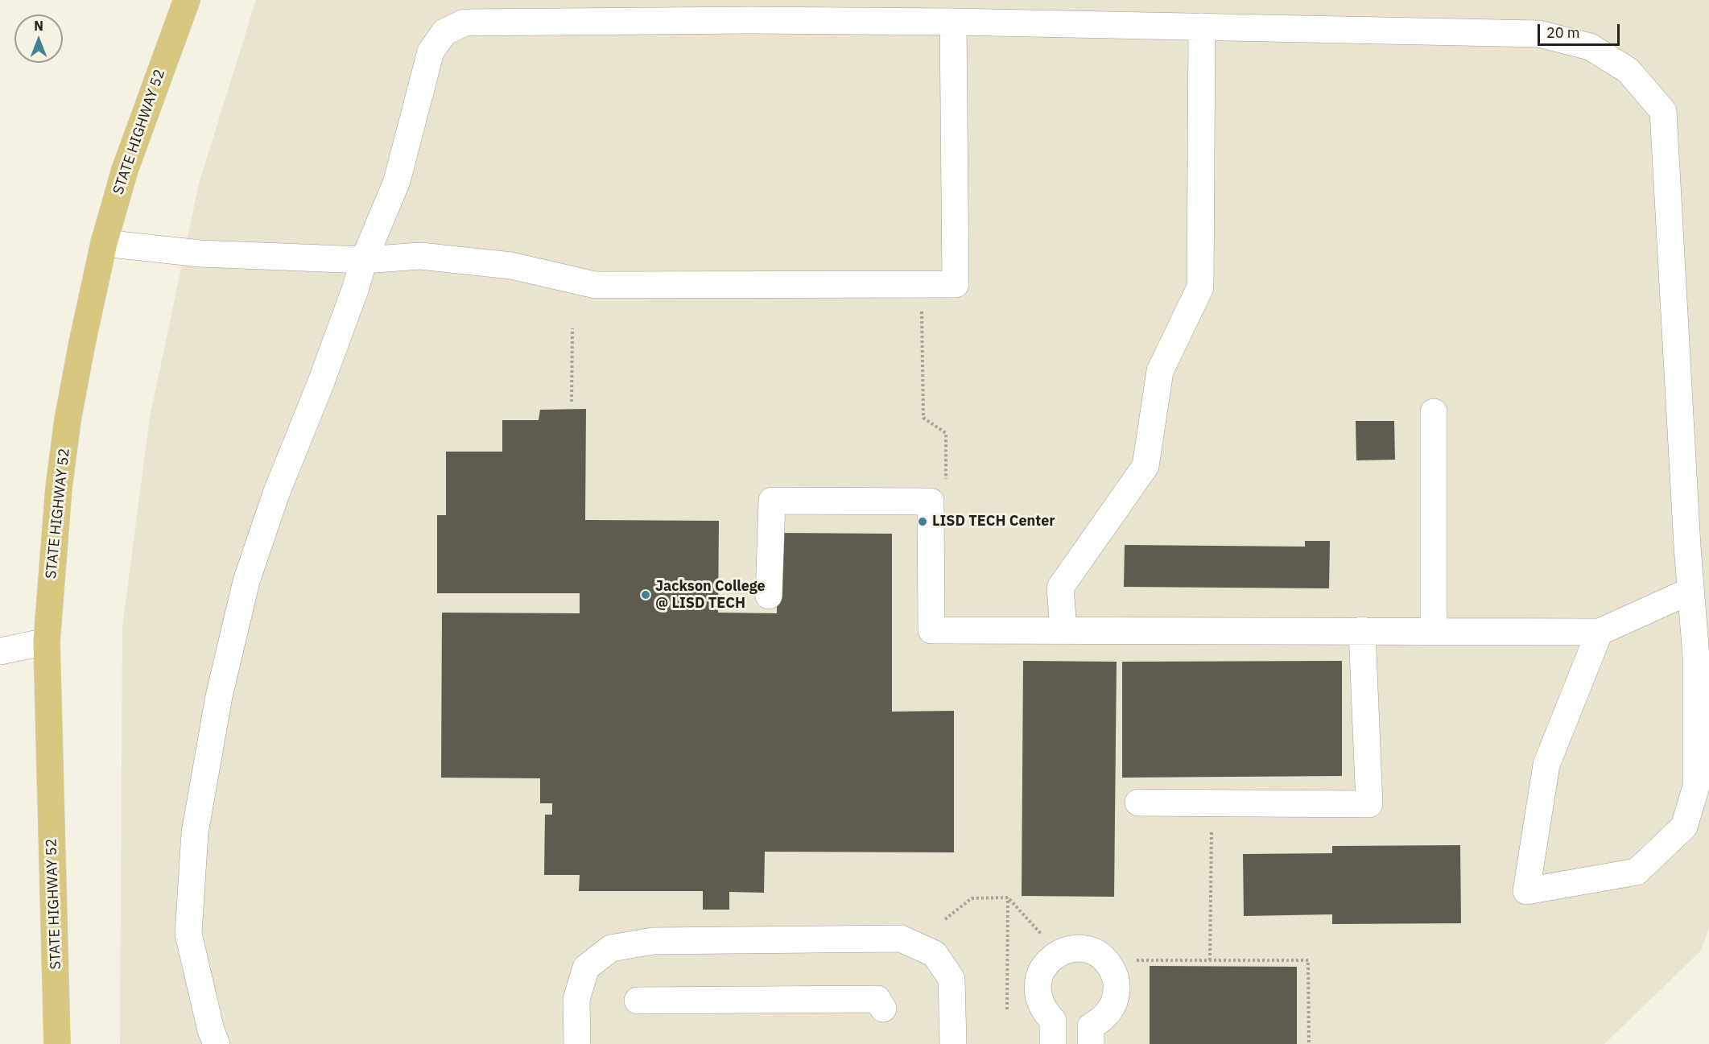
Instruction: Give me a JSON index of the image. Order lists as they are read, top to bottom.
{
  "streets": {
    "main road": ["STATE HIGHWAY 52"]
  },
  "places": ["LISD TECH Center", "Jackson College @ LISD TECH"],
  "scale_bar": "20 m",
  "north": "top"
}
